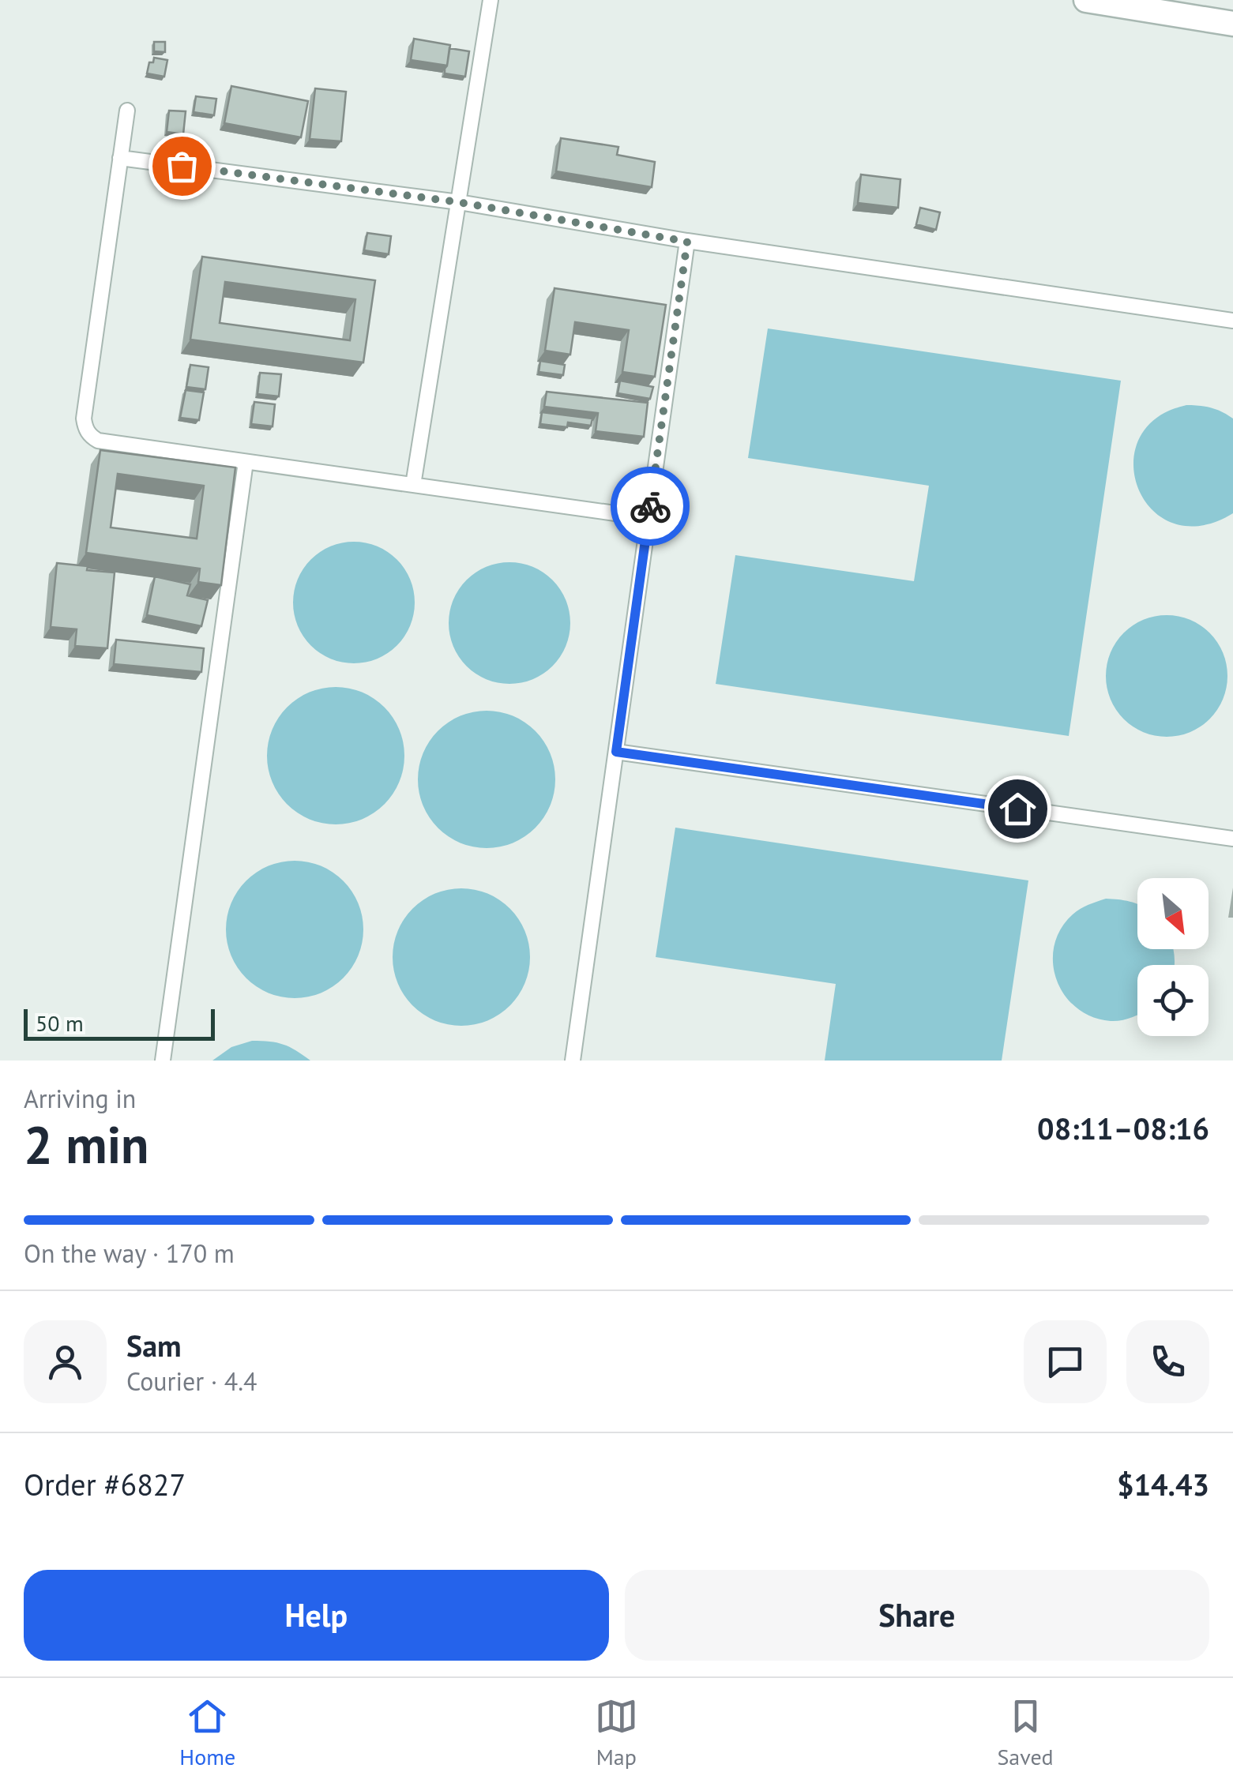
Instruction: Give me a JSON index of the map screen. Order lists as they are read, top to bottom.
{
  "scale_bar": "50 m",
  "north": "bottom right",
  "page": {
    "scale": "50 m",
    "heading": ["2 min", "Arriving in", "08:11–08:16"],
    "panel": [
      "Sam",
      "Courier · 4.4",
      "Order #6827",
      "$14.43"
    ],
    "bar": "On the way · 170 m",
    "buttons": ["Help", "Share"],
    "tabs": ["Home", "Map", "Saved"]
  }
}
